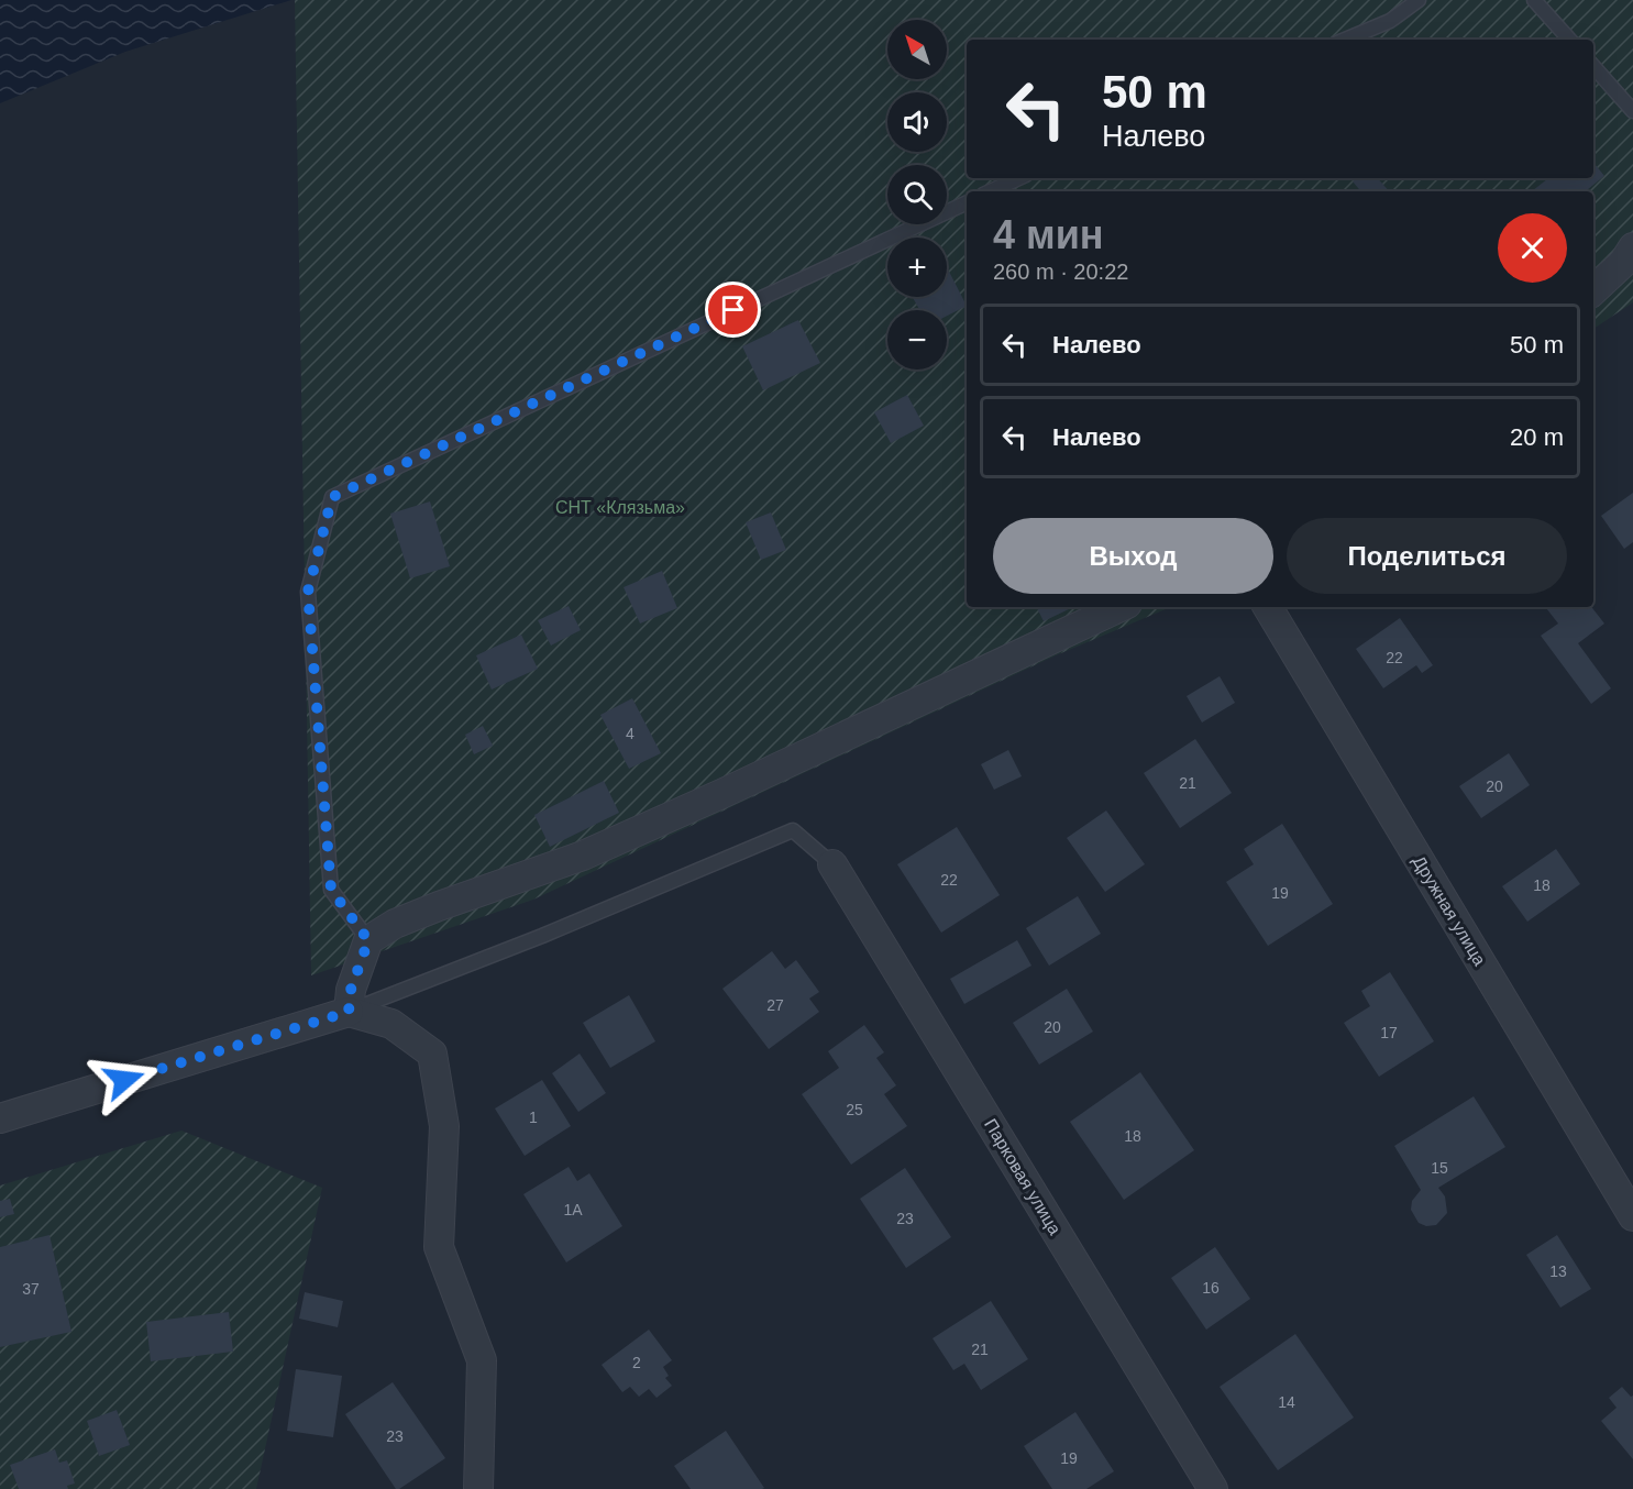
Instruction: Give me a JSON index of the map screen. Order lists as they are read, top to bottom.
{
  "streets": {
    "street": ["Дружная улица", "Парковая улица"]
  },
  "parks": ["СНТ «Клязьма»"],
  "house_numbers": [
    "22",
    "4",
    "21",
    "20",
    "22",
    "18",
    "19",
    "27",
    "20",
    "17",
    "25",
    "1",
    "18",
    "15",
    "1А",
    "23",
    "13",
    "16",
    "37",
    "21",
    "2",
    "14",
    "23",
    "19"
  ],
  "north": "top left",
  "page": {
    "map_buttons": ["+", "−"],
    "turn": ["50 m", "Налево"],
    "heading": ["4 мин", "260 m · 20:22"],
    "list": [
      {
        "name": "Налево",
        "value": "50 m"
      },
      {
        "name": "Налево",
        "value": "20 m"
      }
    ],
    "buttons": ["Выход", "Поделиться"]
  }
}
